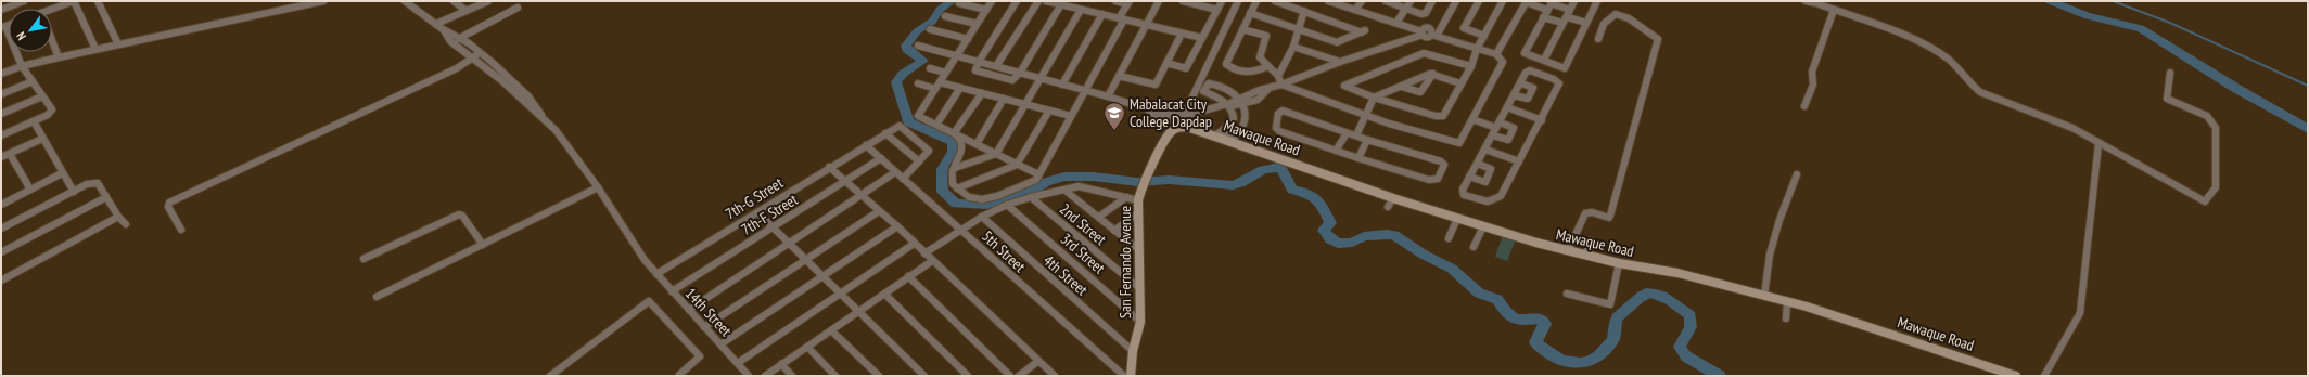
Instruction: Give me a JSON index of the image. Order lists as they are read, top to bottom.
{
  "streets": {
    "main road": ["Mawaque Road", "San Fernando Avenue"],
    "street": [
      "7th-G Street",
      "7th-F Street",
      "2nd Street",
      "5th Street",
      "3rd Street",
      "4th Street",
      "14th Street"
    ]
  },
  "crossings": [
    ["Mawaque Road", "San Fernando Avenue"],
    ["7th-G Street", "5th Street"],
    ["7th-G Street", "14th Street"],
    ["7th-F Street", "5th Street"],
    ["7th-F Street", "14th Street"],
    ["2nd Street", "San Fernando Avenue"],
    ["3rd Street", "San Fernando Avenue"],
    ["San Fernando Avenue", "4th Street"]
  ],
  "places": {
    "school or university": ["Mabalacat City College Dapdap"]
  },
  "north": "bottom left"
}
